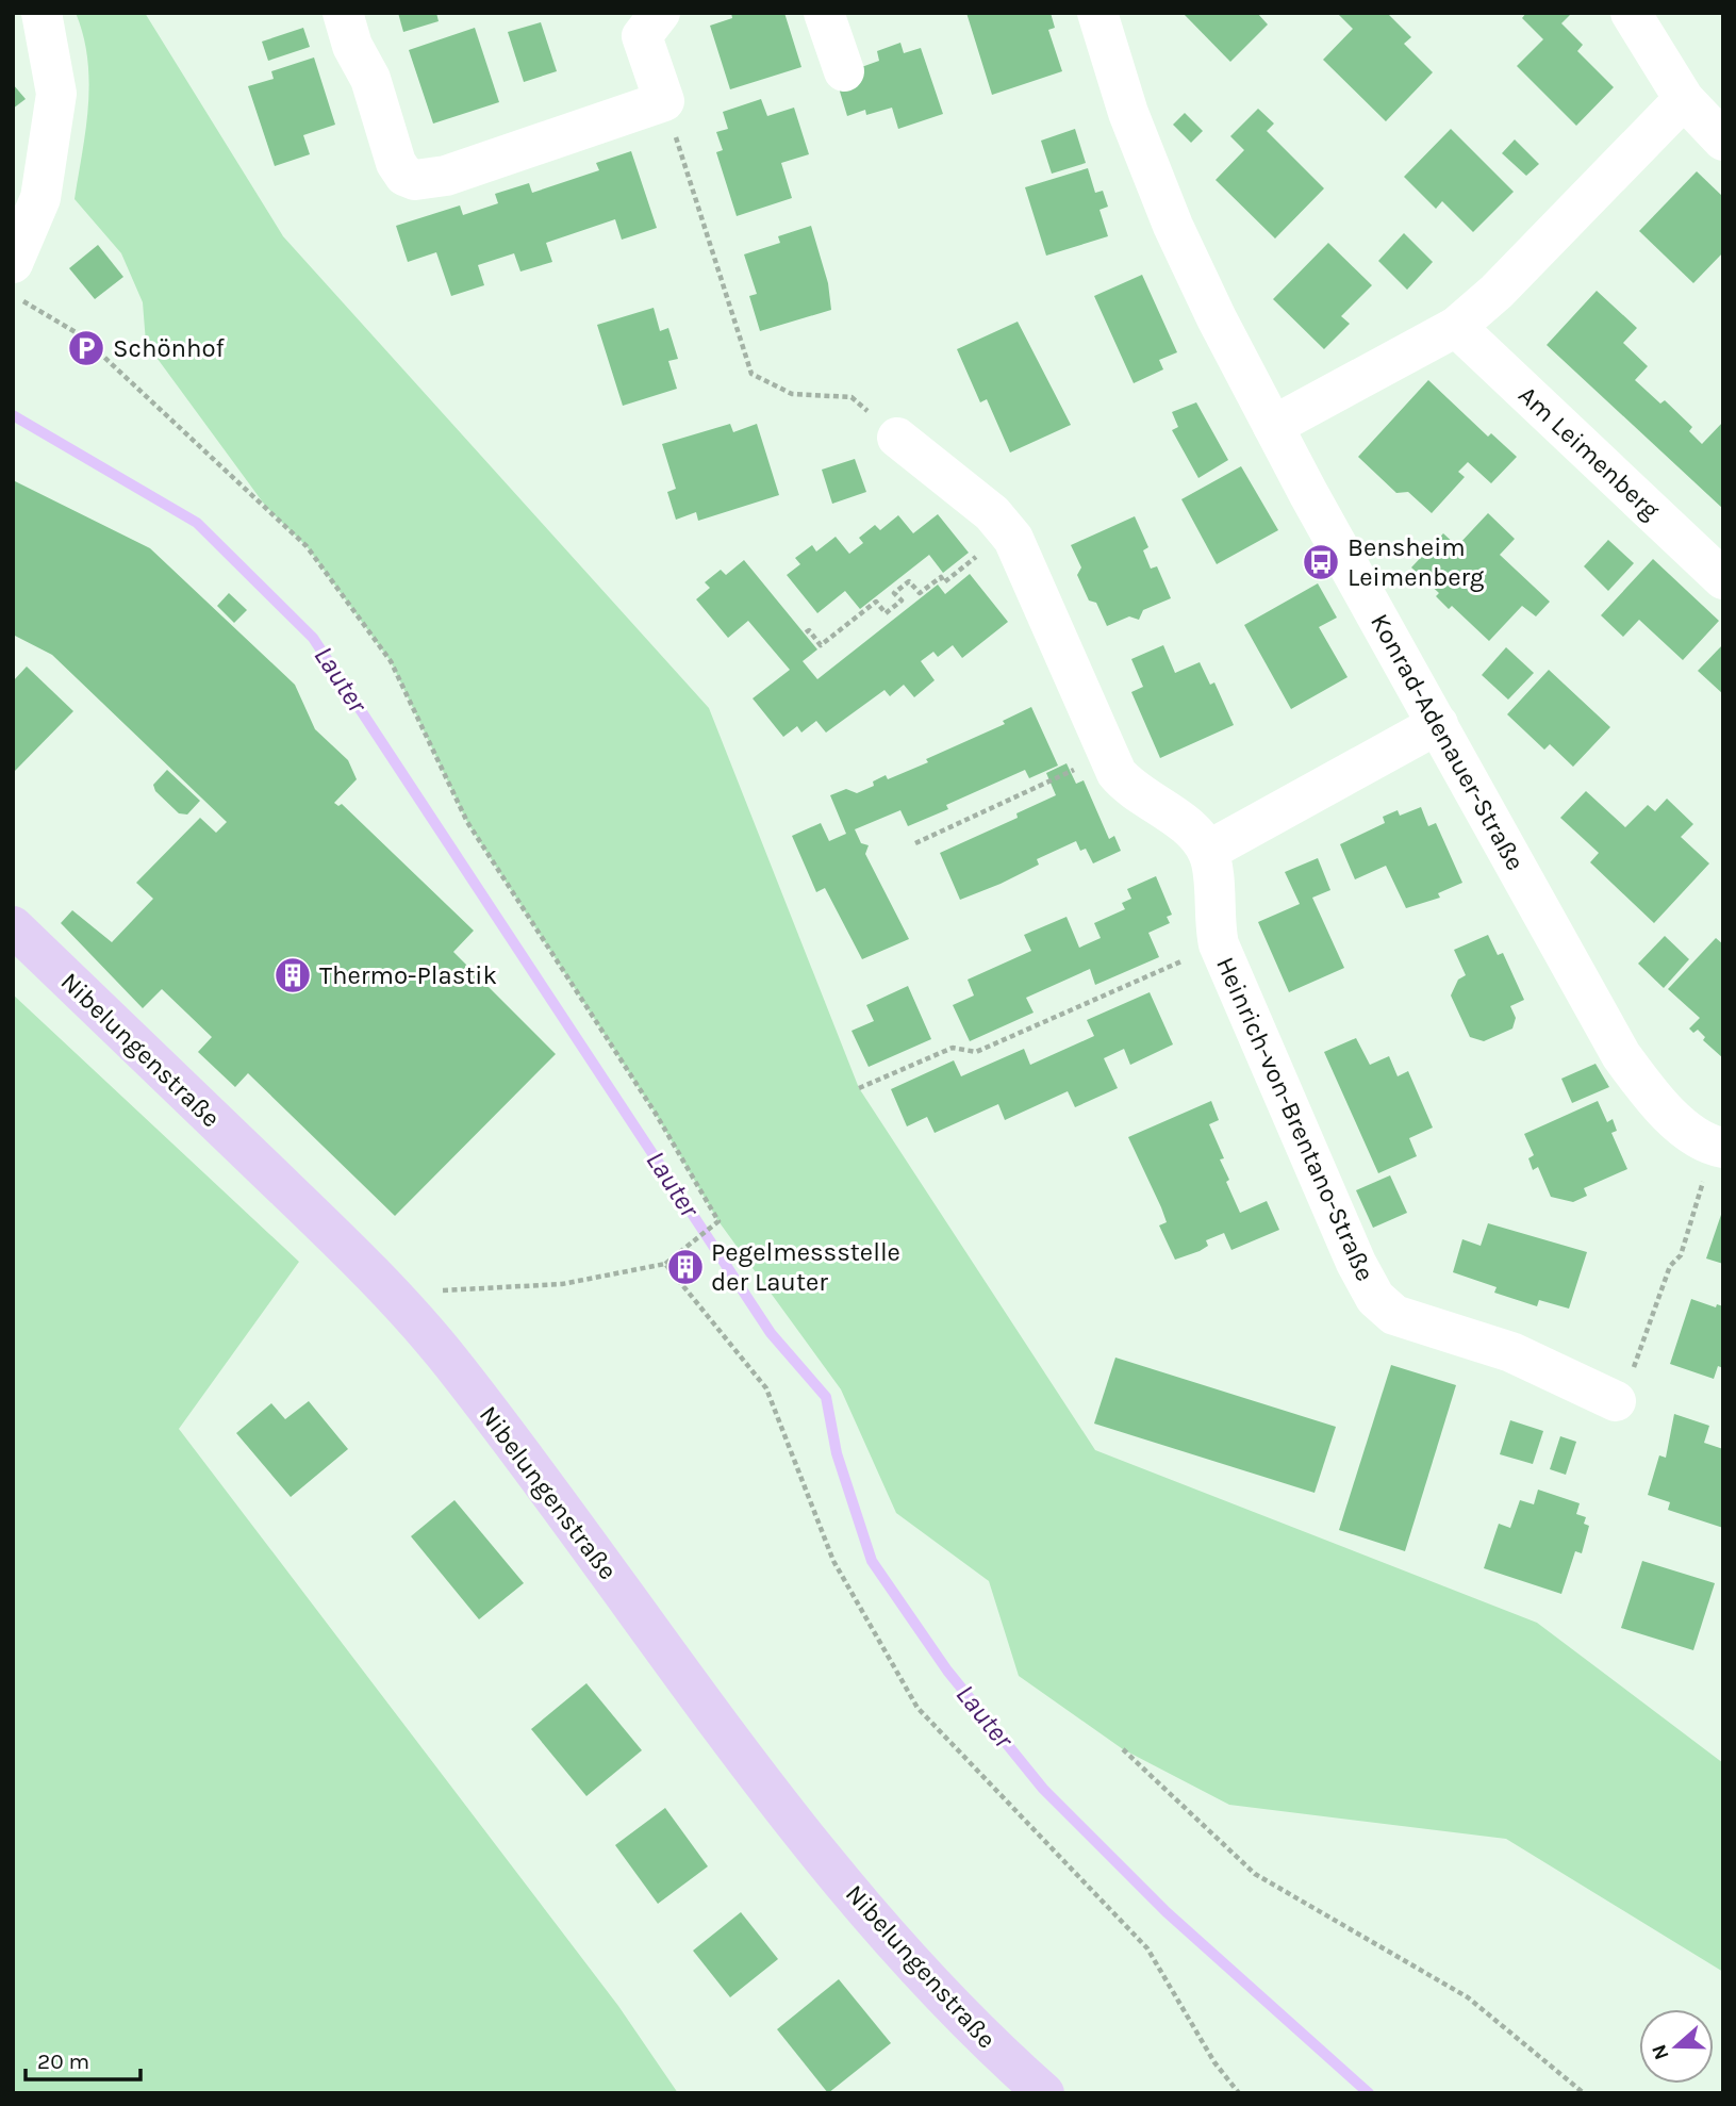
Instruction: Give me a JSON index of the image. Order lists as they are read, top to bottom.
{
  "streets": {
    "main road": ["Nibelungenstraße"],
    "street": ["Am Leimenberg", "Konrad-Adenauer-Straße", "Heinrich-von-Brentano-Straße"]
  },
  "water": ["Lauter"],
  "places": {
    "parking": ["Schönhof"],
    "bus stop": ["Bensheim Leimenberg"],
    "building": ["Thermo-Plastik", "Pegelmessstelle der Lauter"]
  },
  "scale_bar": "20 m",
  "north": "left"
}
